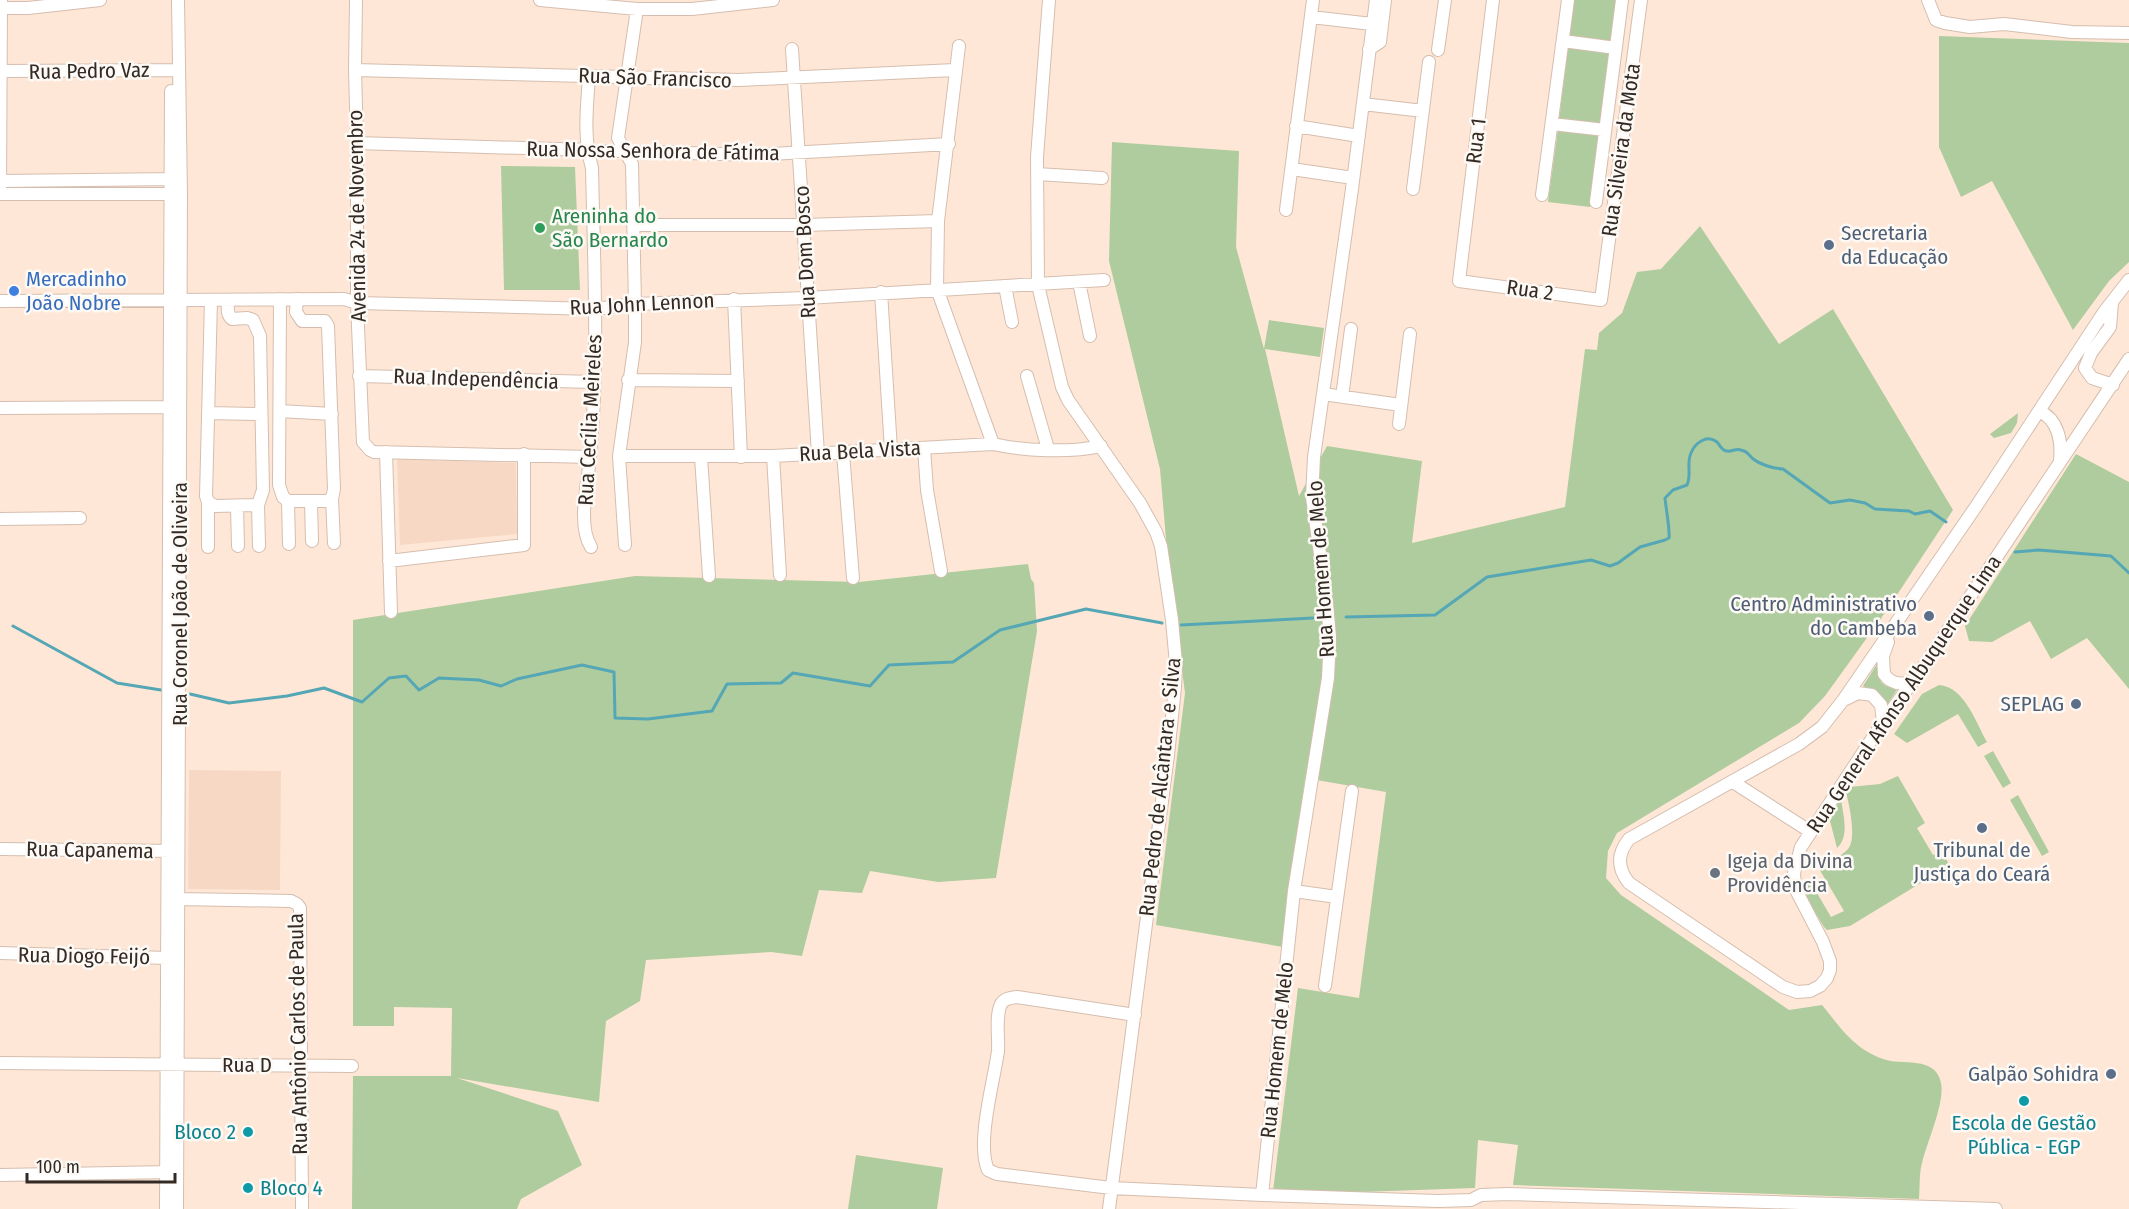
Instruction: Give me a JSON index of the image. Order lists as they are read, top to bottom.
{
  "streets": {
    "street": [
      "Rua Pedro Vaz",
      "Rua São Francisco",
      "Rua 1",
      "Rua Silveira da Mota",
      "Rua Nossa Senhora de Fátima",
      "Avenida 24 de Novembro",
      "Rua Dom Bosco",
      "Rua 2",
      "Rua John Lennon",
      "Rua Independência",
      "Rua Cecília Meireles",
      "Rua Bela Vista",
      "Rua Homem de Melo",
      "Rua Coronel João de Oliveira",
      "Rua General Afonso Albuquerque Lima",
      "Rua Pedro de Alcântara e Silva",
      "Rua Capanema",
      "Rua Diogo Feijó",
      "Rua Antônio Carlos de Paula",
      "Rua D"
    ]
  },
  "crossings": [
    ["Rua Pedro Vaz", "Rua Coronel João de Oliveira"],
    ["Rua São Francisco", "Avenida 24 de Novembro"],
    ["Rua São Francisco", "Rua Dom Bosco"],
    ["Rua São Francisco", "Rua Cecília Meireles"],
    ["Rua 1", "Rua 2"],
    ["Rua Silveira da Mota", "Rua 2"],
    ["Rua Nossa Senhora de Fátima", "Avenida 24 de Novembro"],
    ["Rua Nossa Senhora de Fátima", "Rua Dom Bosco"],
    ["Rua Nossa Senhora de Fátima", "Rua Cecília Meireles"],
    ["Avenida 24 de Novembro", "Rua John Lennon"],
    ["Avenida 24 de Novembro", "Rua Independência"],
    ["Rua Dom Bosco", "Rua John Lennon"],
    ["Rua Dom Bosco", "Rua Bela Vista"],
    ["Rua John Lennon", "Rua Cecília Meireles"],
    ["Rua John Lennon", "Rua Coronel João de Oliveira"],
    ["Rua John Lennon", "Rua Pedro de Alcântara e Silva"],
    ["Rua Independência", "Rua Cecília Meireles"],
    ["Rua Cecília Meireles", "Rua Bela Vista"],
    ["Rua Bela Vista", "Rua Pedro de Alcântara e Silva"],
    ["Rua Coronel João de Oliveira", "Rua Capanema"],
    ["Rua Coronel João de Oliveira", "Rua Diogo Feijó"],
    ["Rua Coronel João de Oliveira", "Rua Antônio Carlos de Paula"],
    ["Rua Coronel João de Oliveira", "Rua D"],
    ["Rua Antônio Carlos de Paula", "Rua D"]
  ],
  "places": [
    "Areninha do São Bernardo",
    "Secretaria da Educação",
    "Mercadinho João Nobre",
    "Centro Administrativo do Cambeba",
    "SEPLAG",
    "Tribunal de Justiça do Ceará",
    "Igeja da Divina Providência",
    "Galpão Sohidra",
    "Escola de Gestão Pública - EGP",
    "Bloco 2",
    "Bloco 4"
  ],
  "scale_bar": "100 m"
}
